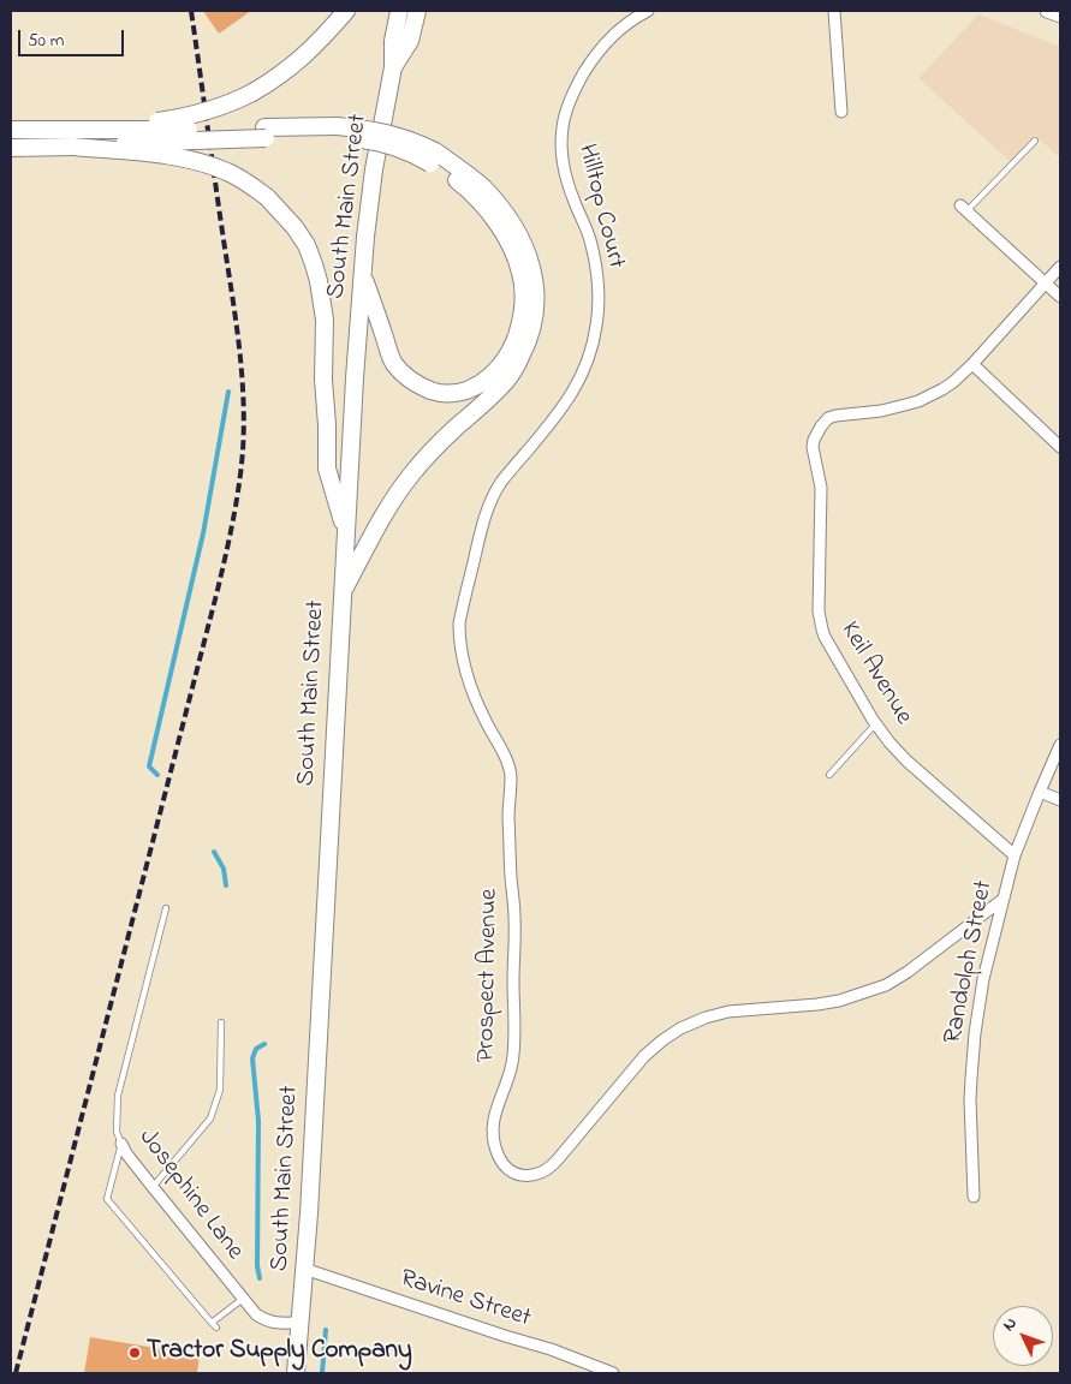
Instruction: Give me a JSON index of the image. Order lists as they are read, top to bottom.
{
  "streets": {
    "main road": ["South Main Street"],
    "street": [
      "Hilltop Court",
      "Keil Avenue",
      "Randolph Street",
      "Prospect Avenue",
      "Josephine Lane",
      "Ravine Street"
    ]
  },
  "crossings": [
    ["South Main Street", "Josephine Lane"],
    ["South Main Street", "Ravine Street"],
    ["Hilltop Court", "Prospect Avenue"],
    ["Keil Avenue", "Randolph Street"],
    ["Randolph Street", "Prospect Avenue"]
  ],
  "places": ["Tractor Supply Company"],
  "scale_bar": "50 m",
  "north": "top left"
}
